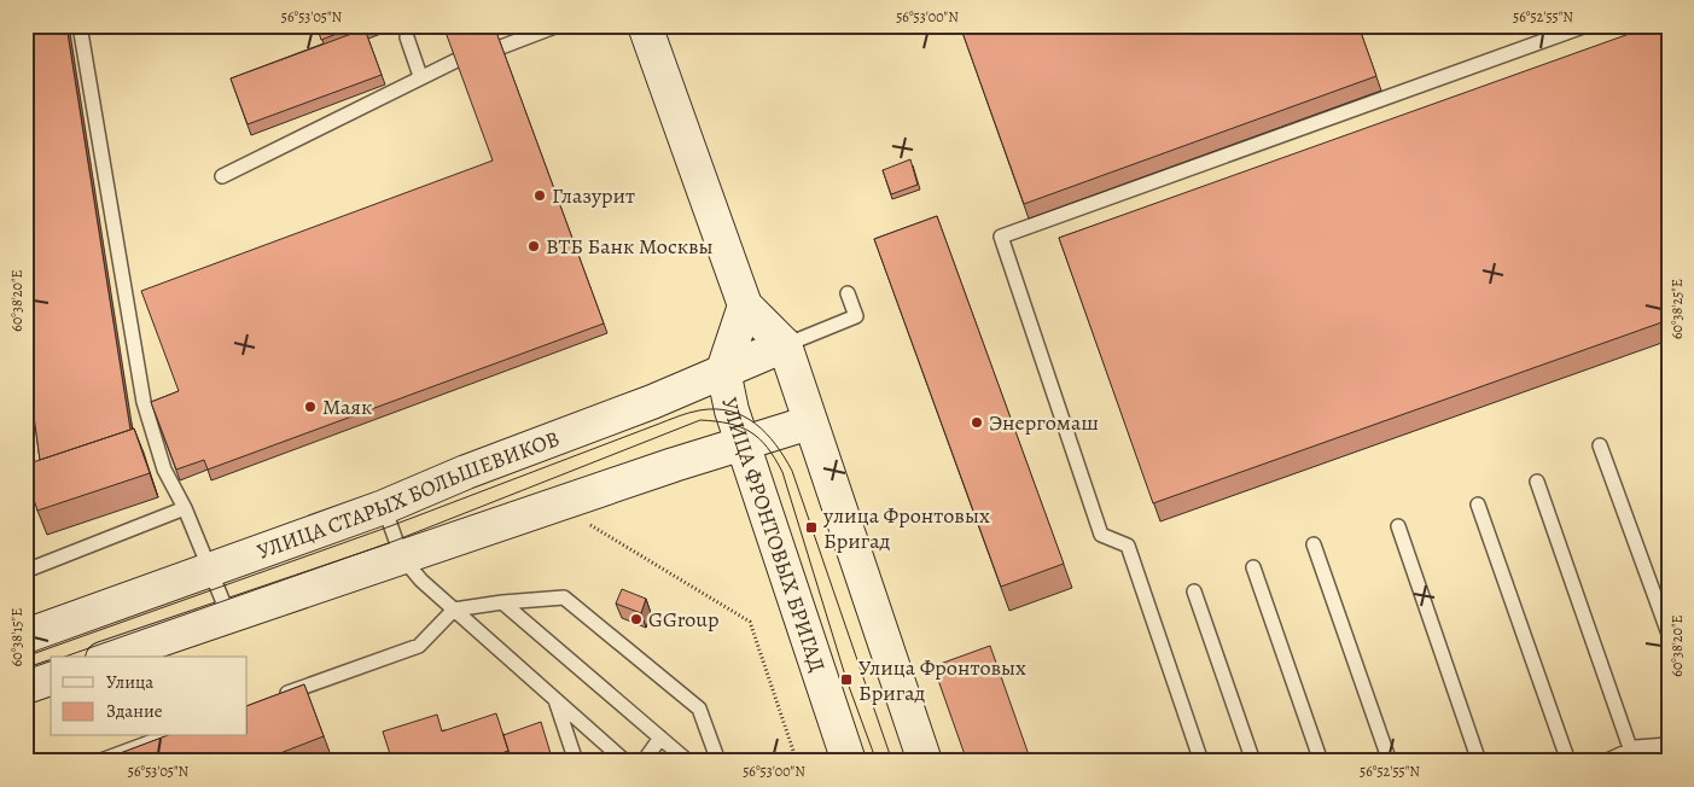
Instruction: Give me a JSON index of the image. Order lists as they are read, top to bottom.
{
  "streets": {
    "main road": ["УЛИЦА СТАРЫХ БОЛЬШЕВИКОВ", "УЛИЦА ФРОНТОВЫХ БРИГАД"]
  },
  "crossings": [
    ["УЛИЦА СТАРЫХ БОЛЬШЕВИКОВ", "УЛИЦА ФРОНТОВЫХ БРИГАД"]
  ],
  "places": {
    "other": [
      "Глазурит",
      "ВТБ Банк Москвы",
      "Маяк",
      "Энергомаш",
      "GGroup"
    ],
    "transit": ["улица Фронтовых Бригад", "Улица Фронтовых Бригад"]
  },
  "legend": ["Улица", "Здание"],
  "coordinates": [
    "56°53'05\"N",
    "56°53'00\"N",
    "56°52'55\"N",
    "60°38'20\"E",
    "60°38'25\"E",
    "60°38'15\"E"
  ]
}
